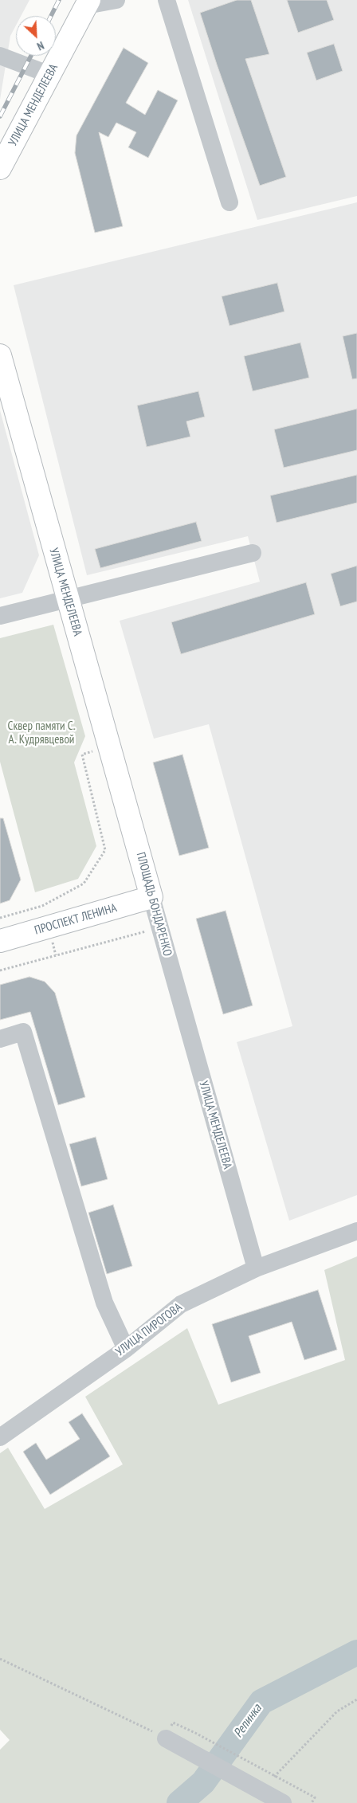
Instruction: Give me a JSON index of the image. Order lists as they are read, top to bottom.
{
  "streets": {
    "main road": ["УЛИЦА МЕНДЕЛЕЕВА", "ПЛОЩАДЬ БОНДАРЕНКО", "ПРОСПЕКТ ЛЕНИНА"],
    "street": ["УЛИЦА ПИРОГОВА"]
  },
  "crossings": [
    ["УЛИЦА МЕНДЕЛЕЕВА", "ПЛОЩАДЬ БОНДАРЕНКО"],
    ["УЛИЦА МЕНДЕЛЕЕВА", "УЛИЦА ПИРОГОВА"],
    ["ПЛОЩАДЬ БОНДАРЕНКО", "ПРОСПЕКТ ЛЕНИНА"]
  ],
  "water": ["Репинка"],
  "parks": ["Сквер памяти С. А. Кудрявцевой"],
  "north": "bottom right"
}
